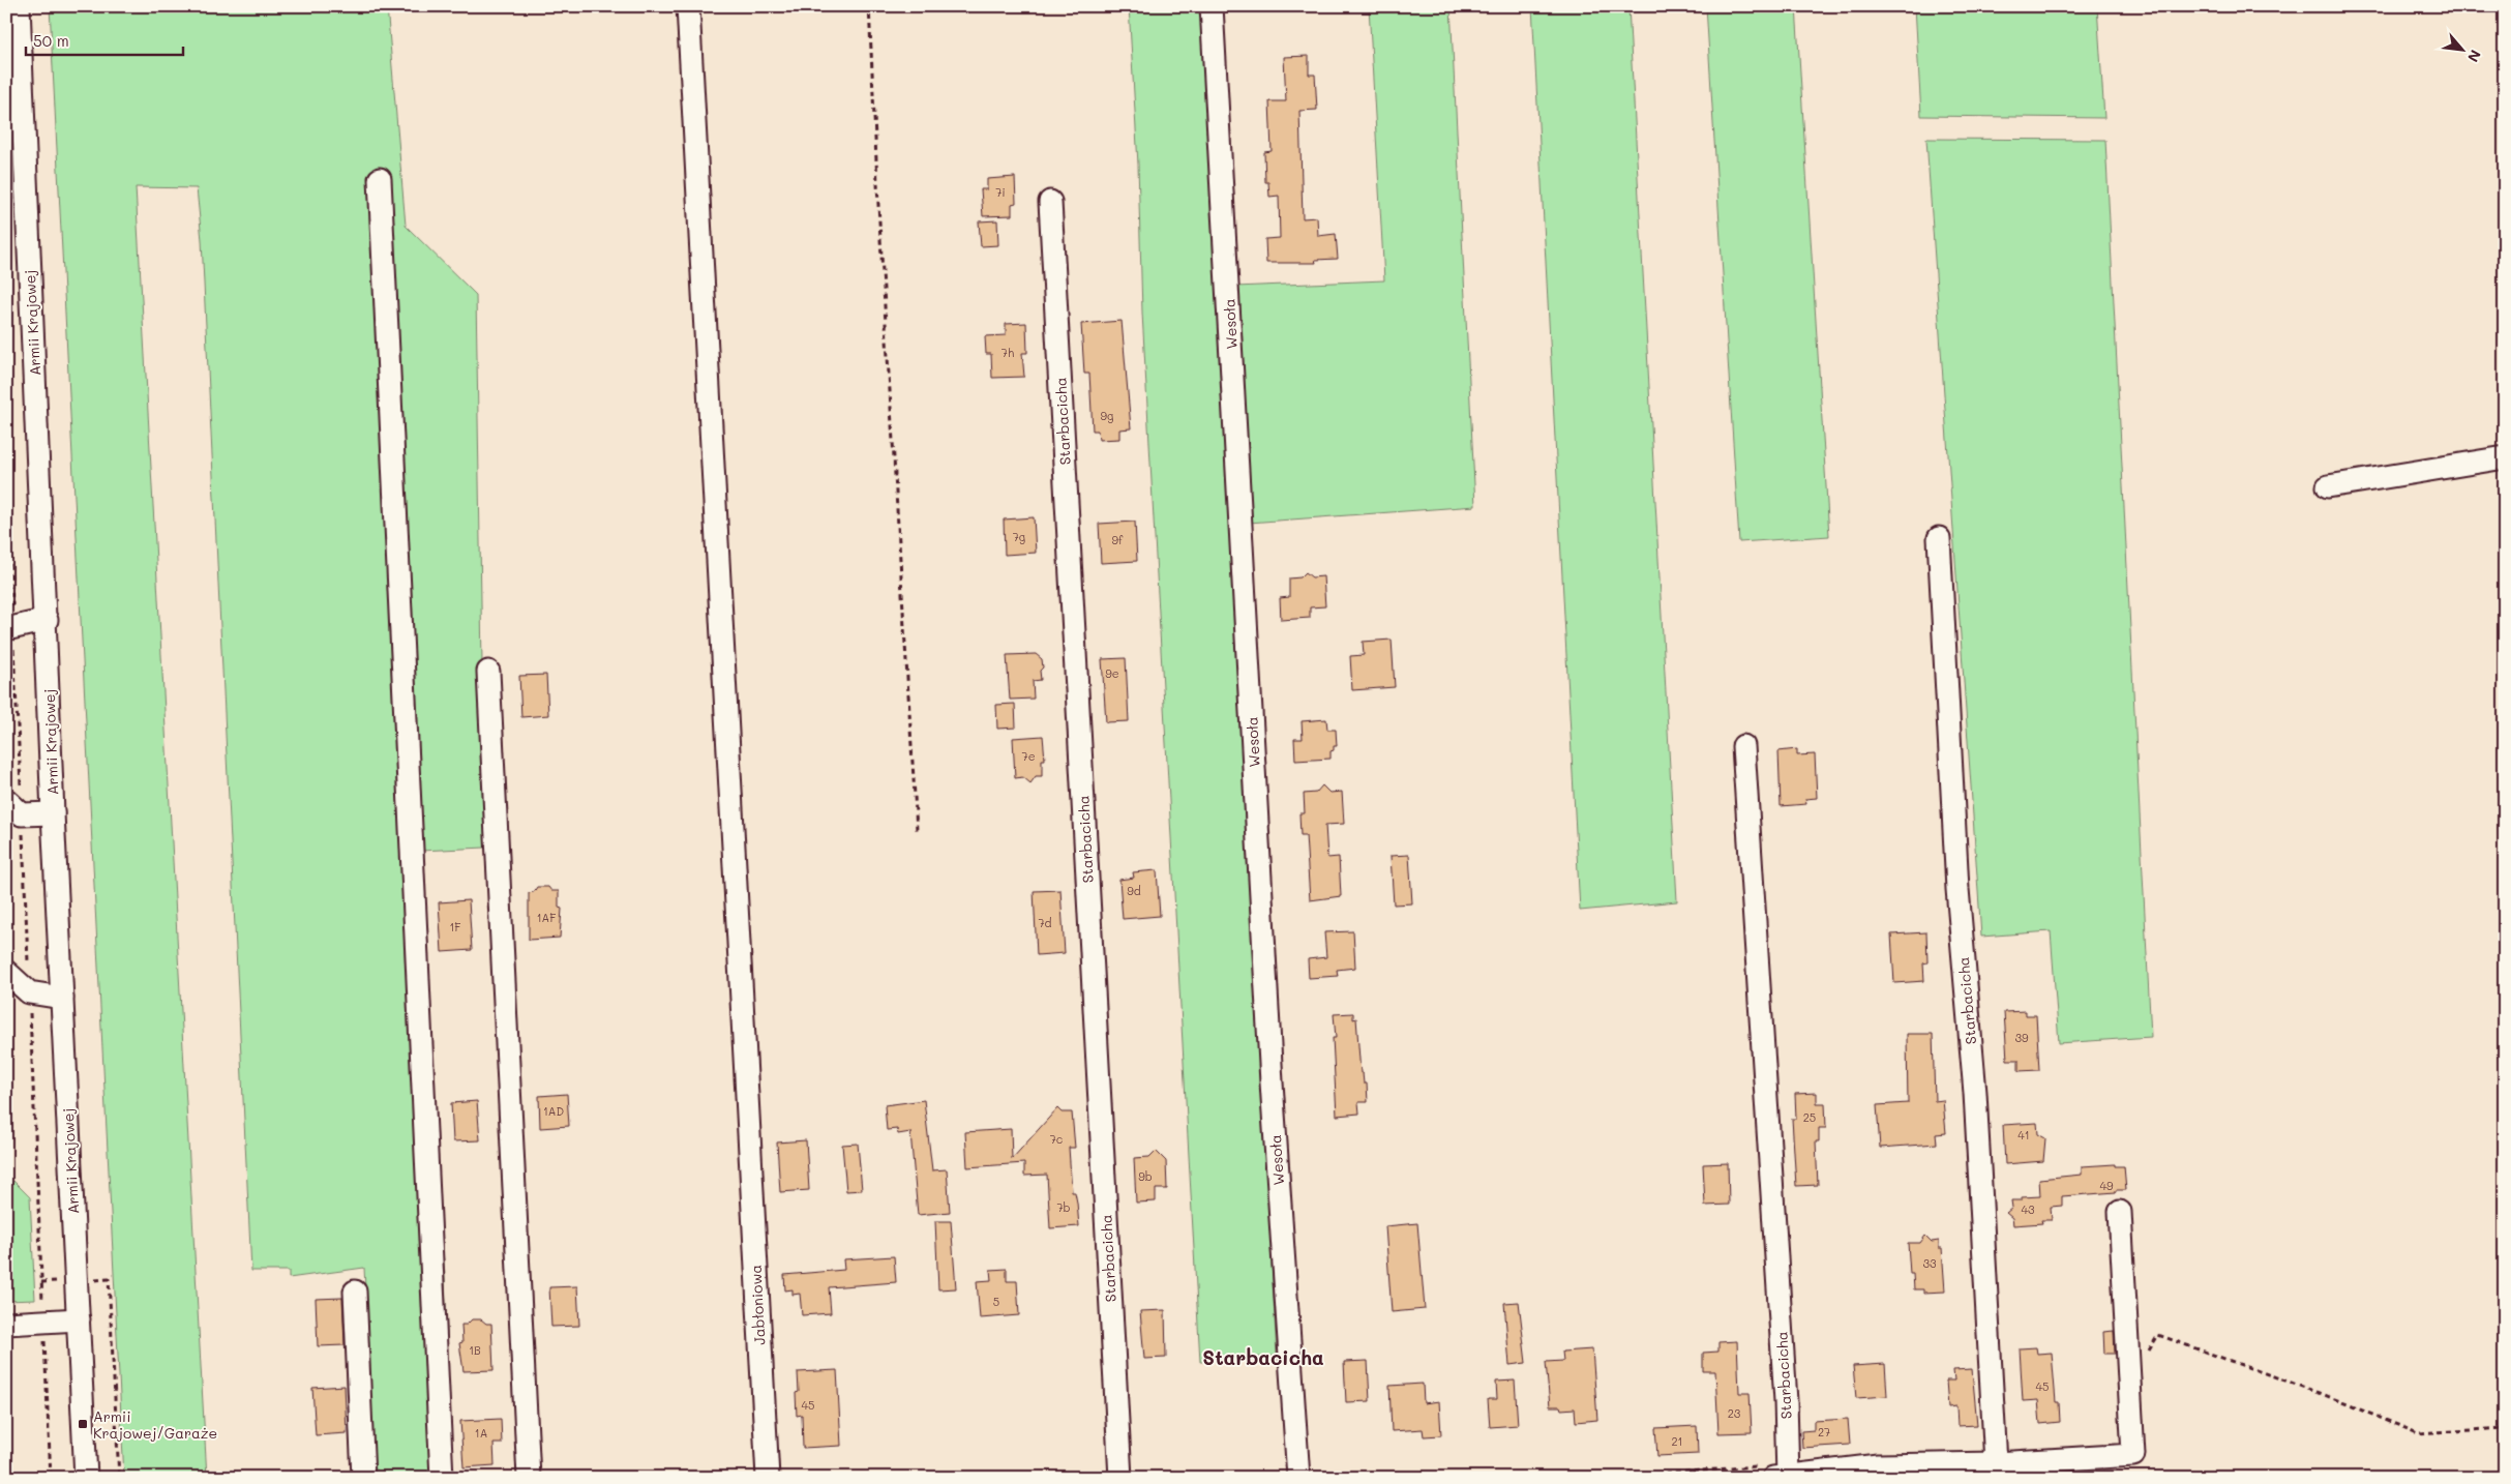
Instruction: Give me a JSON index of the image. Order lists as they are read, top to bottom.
{
  "streets": {
    "street": [
      "Armii Krajowej",
      "Wesoła",
      "Starbacicha",
      "Jabłoniowa"
    ]
  },
  "districts": ["Starbacicha"],
  "places": {
    "transit": ["Armii Krajowej/Garaże"]
  },
  "house_numbers": [
    "7i",
    "7h",
    "9g",
    "7g",
    "9f",
    "9e",
    "7e",
    "9d",
    "1AF",
    "7d",
    "1F",
    "39",
    "1AD",
    "25",
    "41",
    "7c",
    "9b",
    "49",
    "7b",
    "43",
    "33",
    "5",
    "1B",
    "45",
    "45",
    "23",
    "27",
    "1A",
    "21"
  ],
  "scale_bar": "50 m",
  "north": "bottom right"
}
